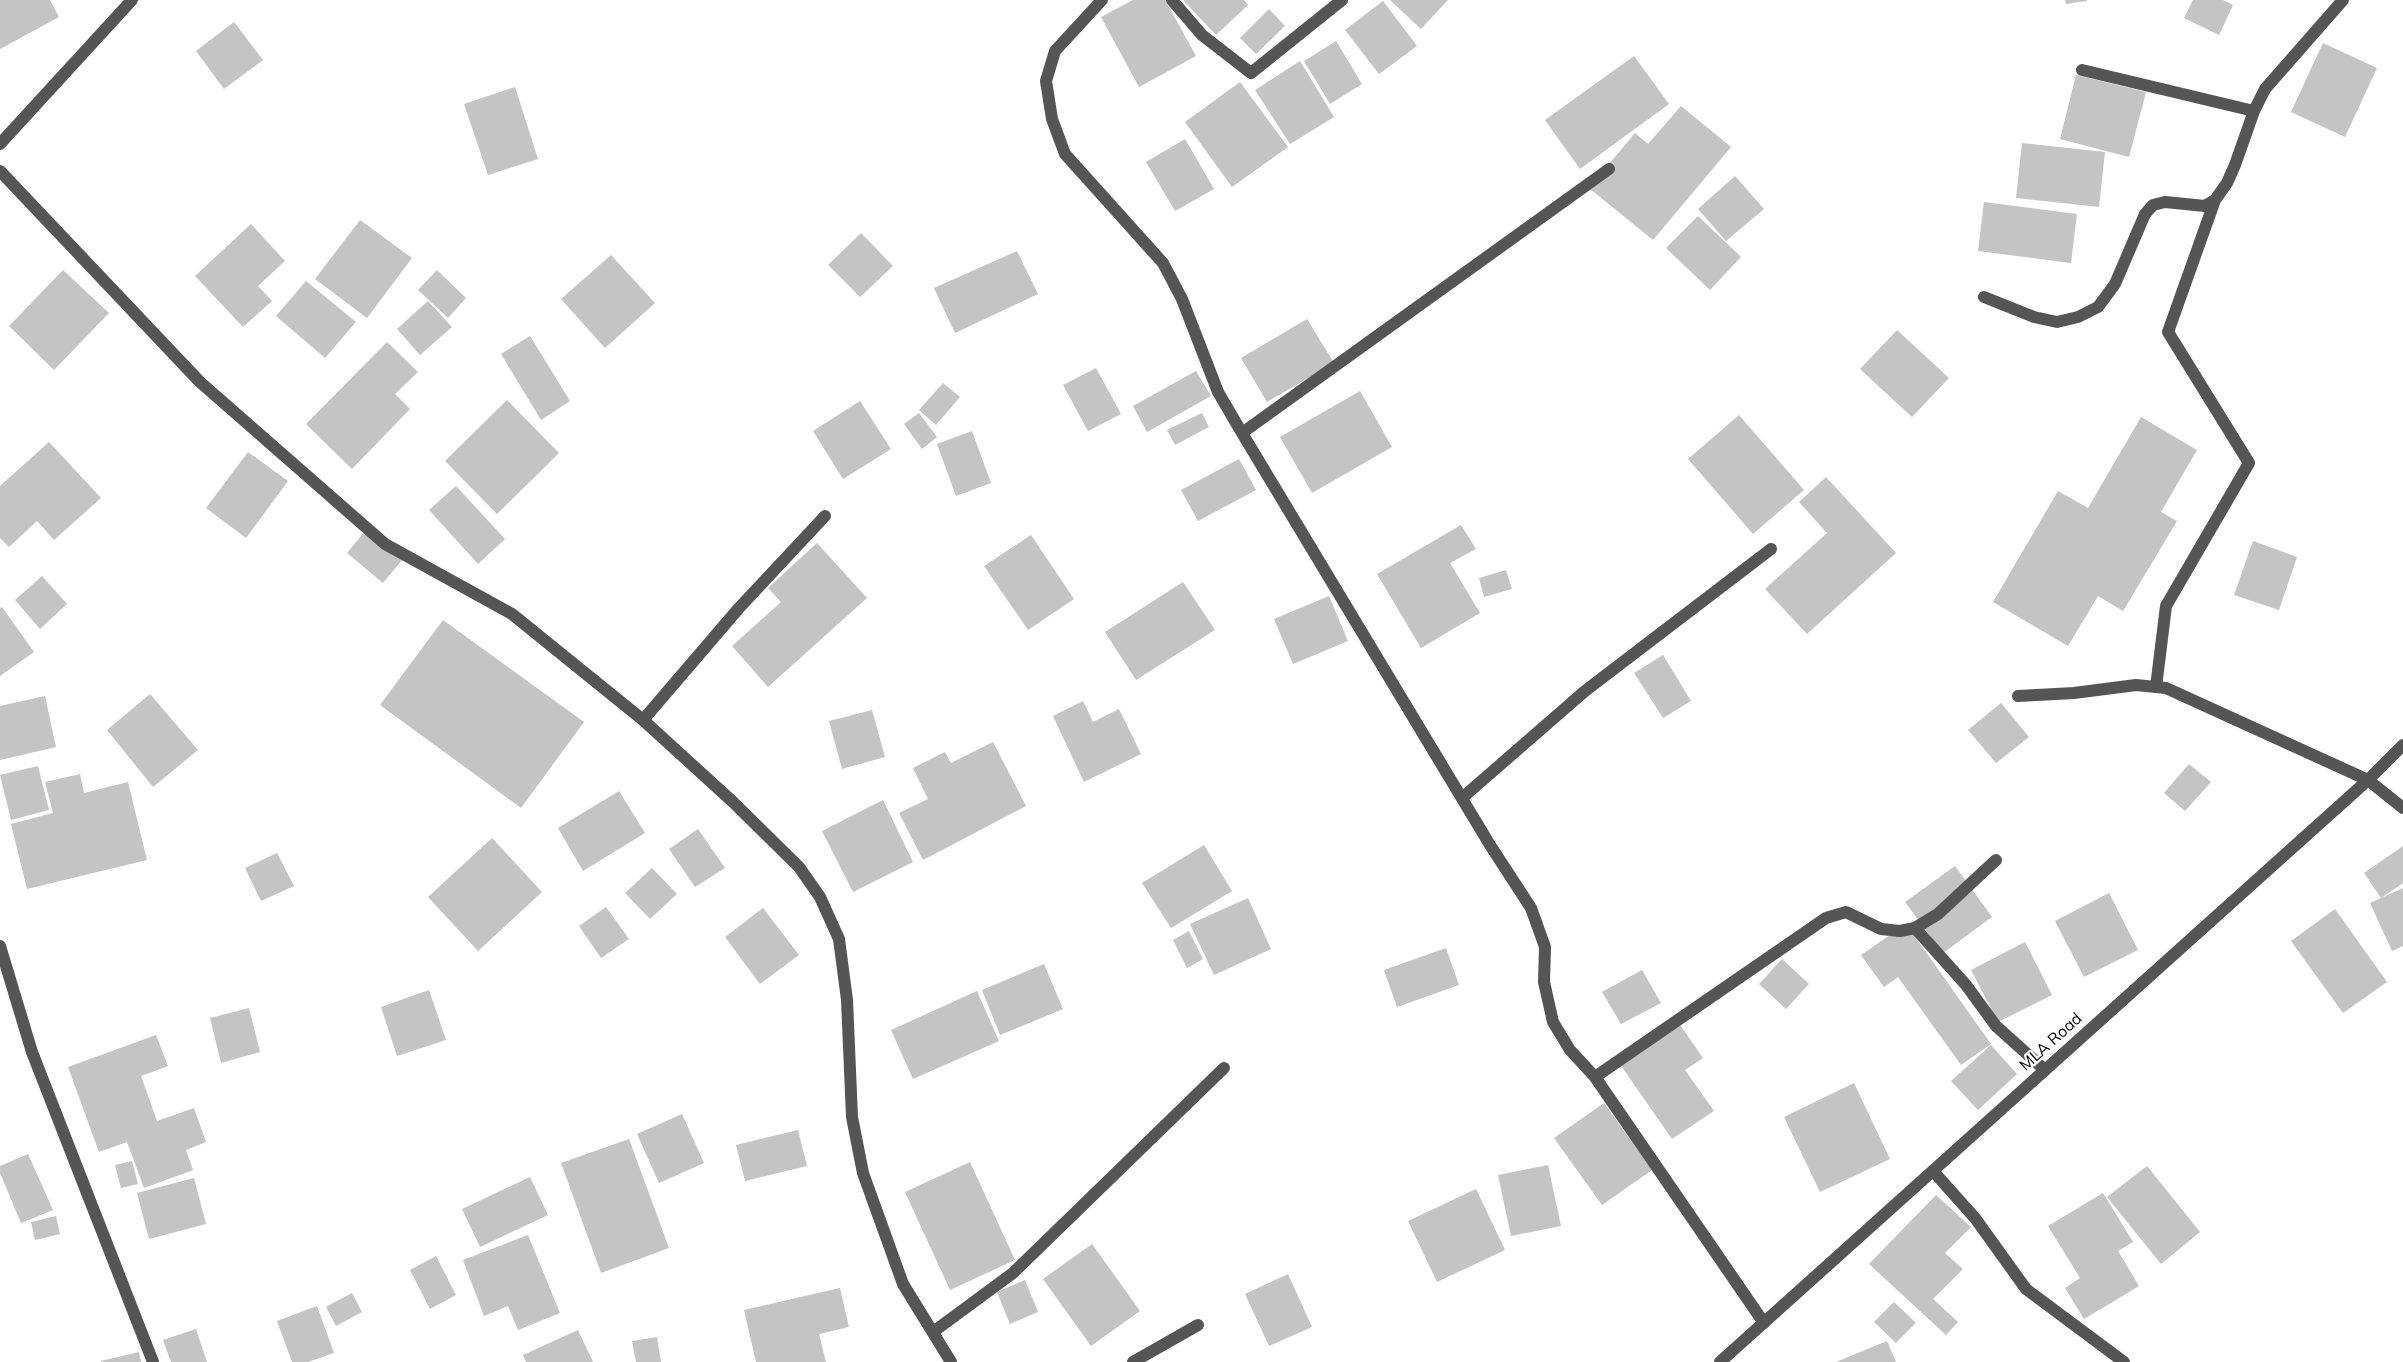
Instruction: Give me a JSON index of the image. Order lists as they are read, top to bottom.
{
  "streets": {
    "street": ["MLA Road"]
  }
}
